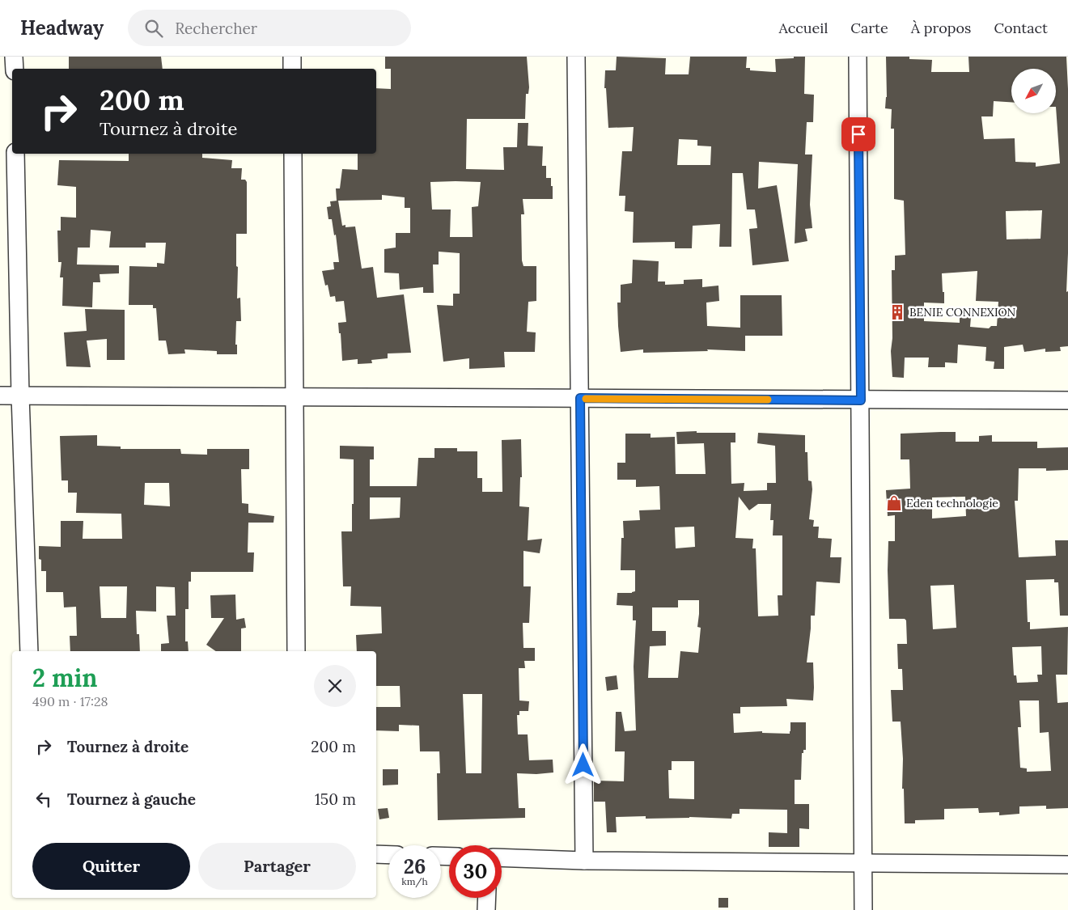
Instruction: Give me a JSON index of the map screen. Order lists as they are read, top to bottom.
{
  "places": {
    "building": ["BENIE CONNEXION"],
    "shop": ["Eden technologie"]
  },
  "north": "bottom left",
  "page": {
    "header": "Headway",
    "search": "Rechercher",
    "nav": [
      "Accueil",
      "Carte",
      "À propos",
      "Contact"
    ],
    "turn": ["200 m", "Tournez à droite"],
    "heading": ["2 min", "490 m · 17:28"],
    "list": [
      {
        "name": "Tournez à droite",
        "value": "200 m"
      },
      {
        "name": "Tournez à gauche",
        "value": "150 m"
      }
    ],
    "buttons": ["Quitter", "Partager"],
    "speed": "26 km/h",
    "limit": "30"
  }
}
